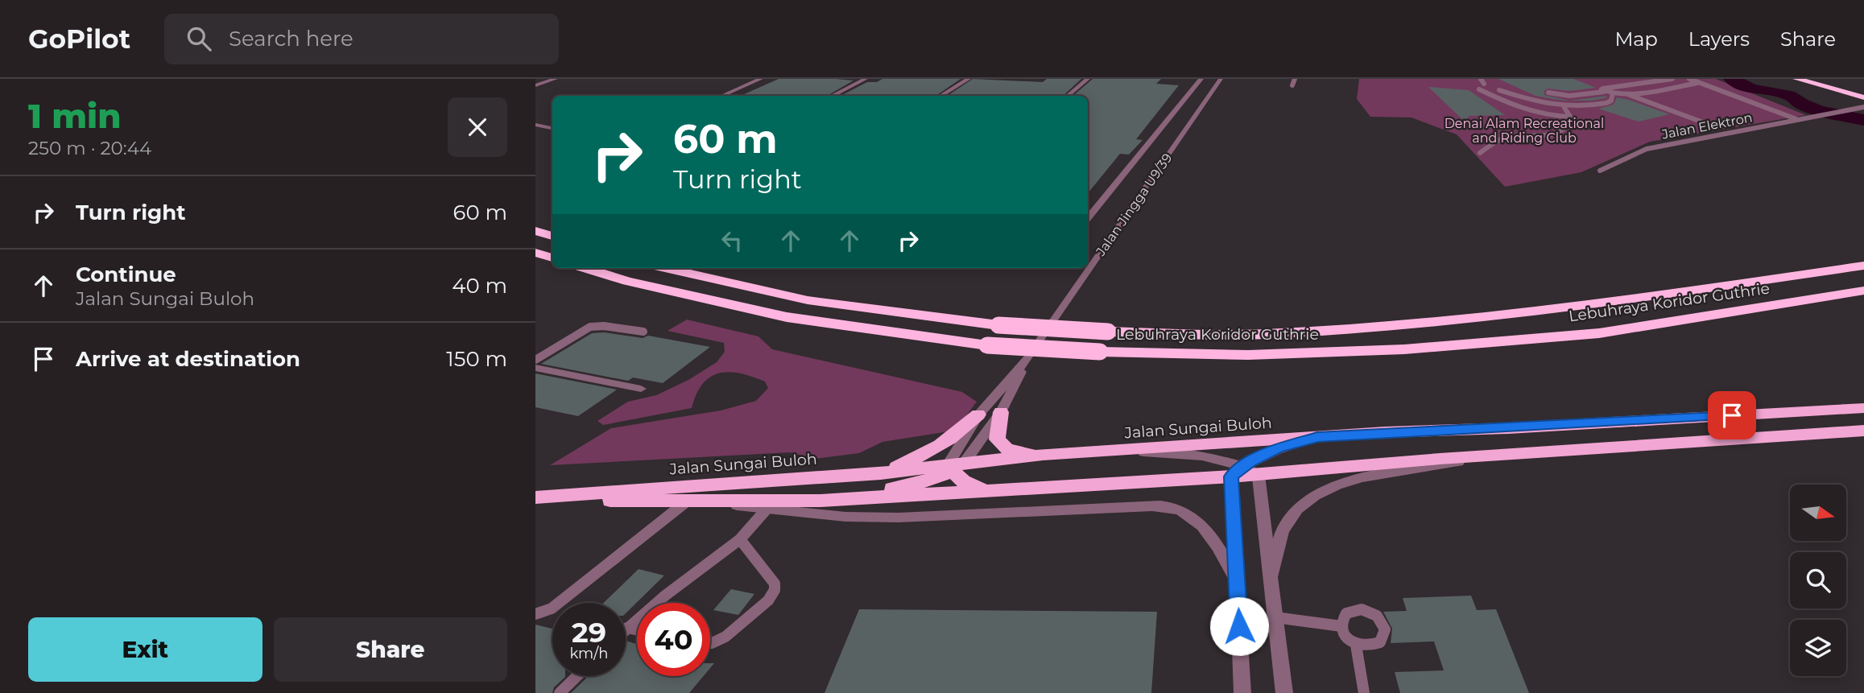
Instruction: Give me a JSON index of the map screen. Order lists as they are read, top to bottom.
{
  "streets": {
    "highway": ["Lebuhraya Koridor Guthrie", "Jalan Sungai Buloh"],
    "street": ["Jalan Jingga U9/39"],
    "lane": ["Jalan Elektron"]
  },
  "crossings": [
    ["Jalan Jingga U9/39", "Jalan Sungai Buloh"]
  ],
  "parks": ["Denai Alam Recreational and Riding Club"],
  "north": "right",
  "page": {
    "header": "GoPilot",
    "search": "Search here",
    "nav": ["Map", "Layers", "Share"],
    "heading": ["1 min", "250 m · 20:44"],
    "turn": ["60 m", "Turn right"],
    "list": [
      {
        "name": "Turn right",
        "value": "60 m"
      },
      {
        "name": "Continue",
        "note": "Jalan Sungai Buloh",
        "value": "40 m"
      },
      {
        "name": "Arrive at destination",
        "value": "150 m"
      }
    ],
    "speed": "29 km/h",
    "limit": "40",
    "buttons": ["Exit", "Share"]
  }
}
